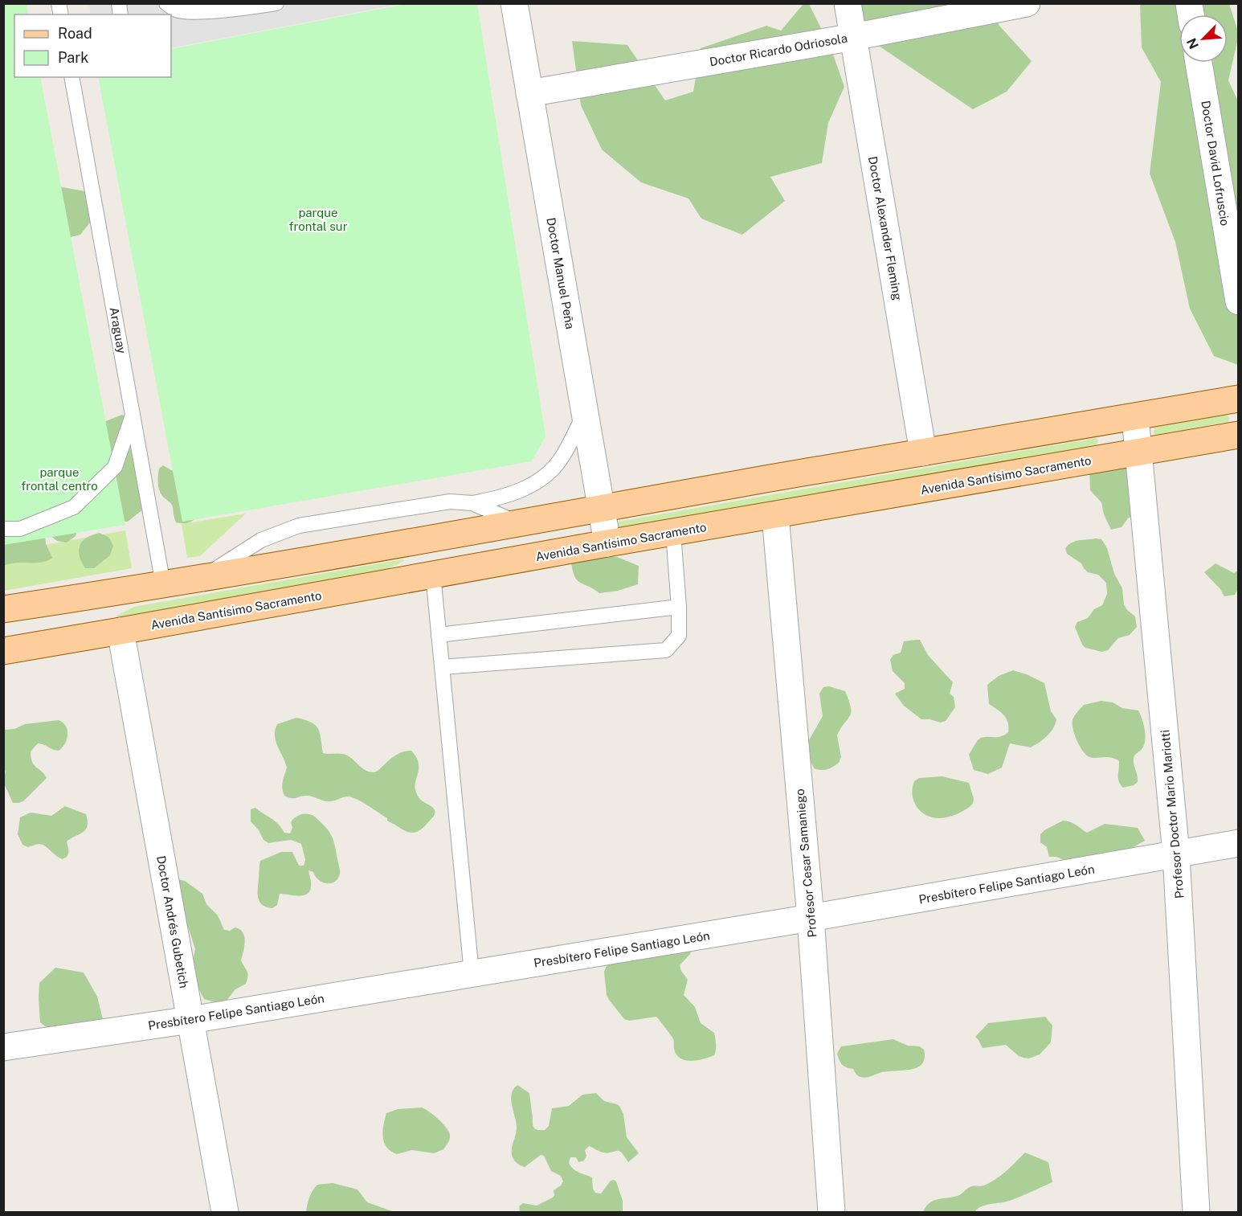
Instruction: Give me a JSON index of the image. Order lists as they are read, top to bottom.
{
  "streets": {
    "main road": ["Avenida Santísimo Sacramento"],
    "street": [
      "Doctor Ricardo Odriosola",
      "Doctor David Lofruscio",
      "Doctor Alexander Fleming",
      "Doctor Manuel Peña",
      "Profesor Doctor Mario Mariotti",
      "Profesor Cesar Samaniego",
      "Presbítero Felipe Santiago León",
      "Doctor Andrés Gubetich"
    ],
    "lane": ["Araguay"]
  },
  "crossings": [
    ["Doctor Ricardo Odriosola", "Doctor Alexander Fleming"],
    ["Doctor Ricardo Odriosola", "Doctor Manuel Peña"],
    ["Doctor Manuel Peña", "Avenida Santísimo Sacramento"],
    ["Avenida Santísimo Sacramento", "Profesor Doctor Mario Mariotti"],
    ["Avenida Santísimo Sacramento", "Profesor Cesar Samaniego"],
    ["Avenida Santísimo Sacramento", "Doctor Andrés Gubetich"],
    ["Profesor Doctor Mario Mariotti", "Presbítero Felipe Santiago León"],
    ["Profesor Cesar Samaniego", "Presbítero Felipe Santiago León"],
    ["Presbítero Felipe Santiago León", "Doctor Andrés Gubetich"]
  ],
  "parks": ["parque frontal sur", "parque frontal centro"],
  "legend": ["Road", "Park"],
  "north": "bottom left"
}
